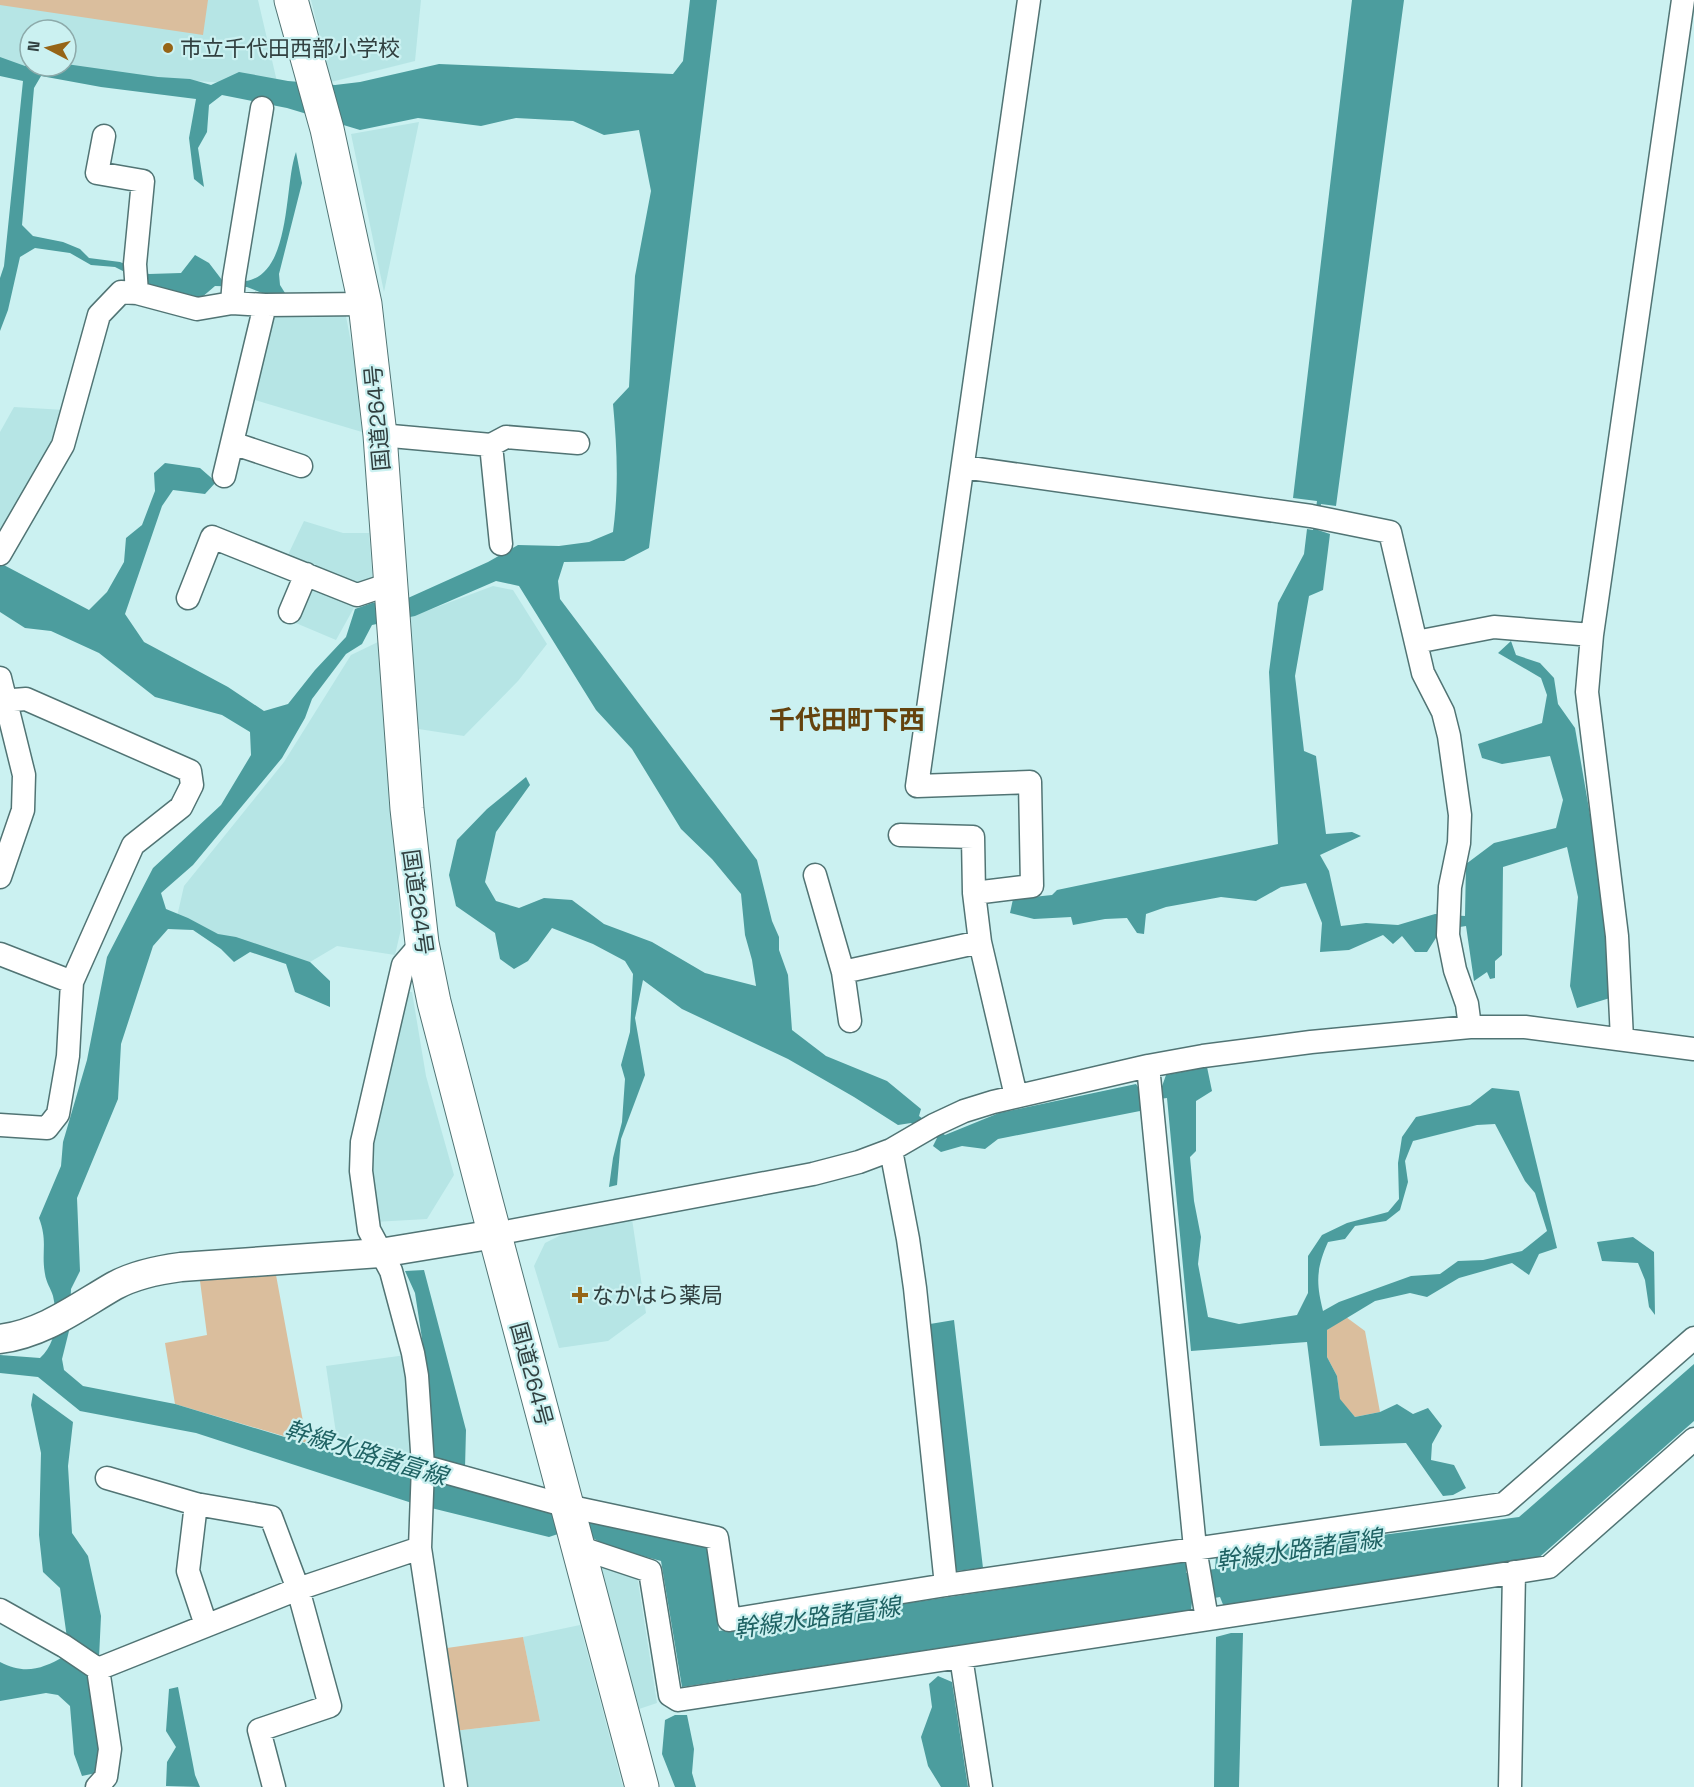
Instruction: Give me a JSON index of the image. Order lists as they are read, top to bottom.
{
  "streets": {
    "highway": ["国道264号"]
  },
  "districts": ["千代田町下西"],
  "water": ["幹線水路諸富線"],
  "places": {
    "other": ["市立千代田西部小学校"],
    "health": ["なかはら薬局"]
  },
  "north": "left"
}
